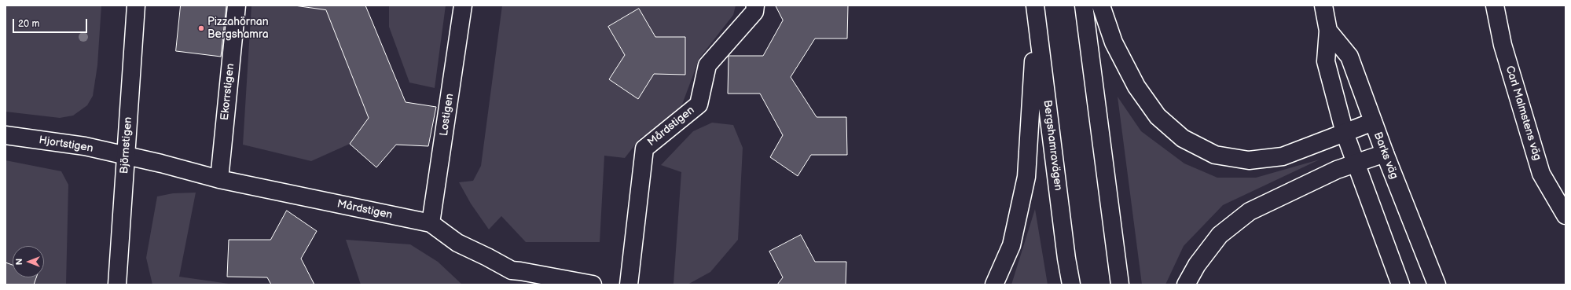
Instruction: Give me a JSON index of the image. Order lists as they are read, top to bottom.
{
  "streets": {
    "main road": [
      "Ekorrstigen",
      "Carl Malmstens väg",
      "Lostigen",
      "Mårdstigen",
      "Hjortstigen",
      "Björnstigen",
      "Bergshamravägen",
      "Barks väg"
    ]
  },
  "crossings": [
    ["Ekorrstigen", "Mårdstigen"],
    ["Lostigen", "Mårdstigen"],
    ["Mårdstigen", "Hjortstigen"],
    ["Mårdstigen", "Björnstigen"],
    ["Hjortstigen", "Björnstigen"]
  ],
  "places": ["Pizzahörnan Bergshamra"],
  "scale_bar": "20 m",
  "north": "left"
}
